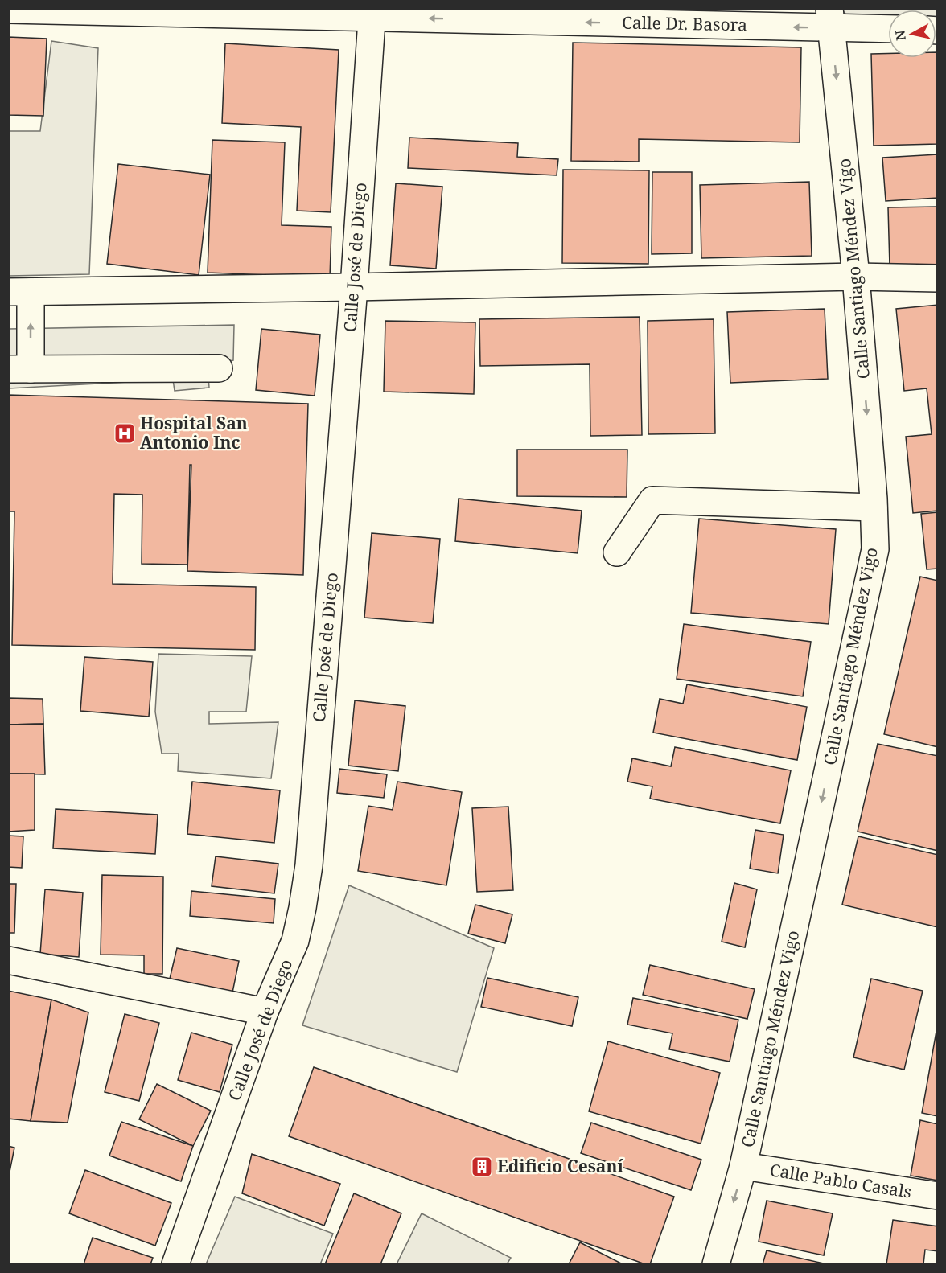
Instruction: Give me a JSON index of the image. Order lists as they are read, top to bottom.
{
  "streets": {
    "street": [
      "Calle Dr. Basora",
      "Calle José de Diego",
      "Calle Santiago Méndez Vigo",
      "Calle Pablo Casals"
    ]
  },
  "crossings": [
    ["Calle Dr. Basora", "Calle José de Diego"],
    ["Calle Dr. Basora", "Calle Santiago Méndez Vigo"],
    ["Calle Santiago Méndez Vigo", "Calle Pablo Casals"]
  ],
  "one_way": ["Calle Dr. Basora", "Calle Santiago Méndez Vigo"],
  "places": {
    "hospital": ["Hospital San Antonio Inc"],
    "building": ["Edificio Cesaní"]
  },
  "north": "left"
}
